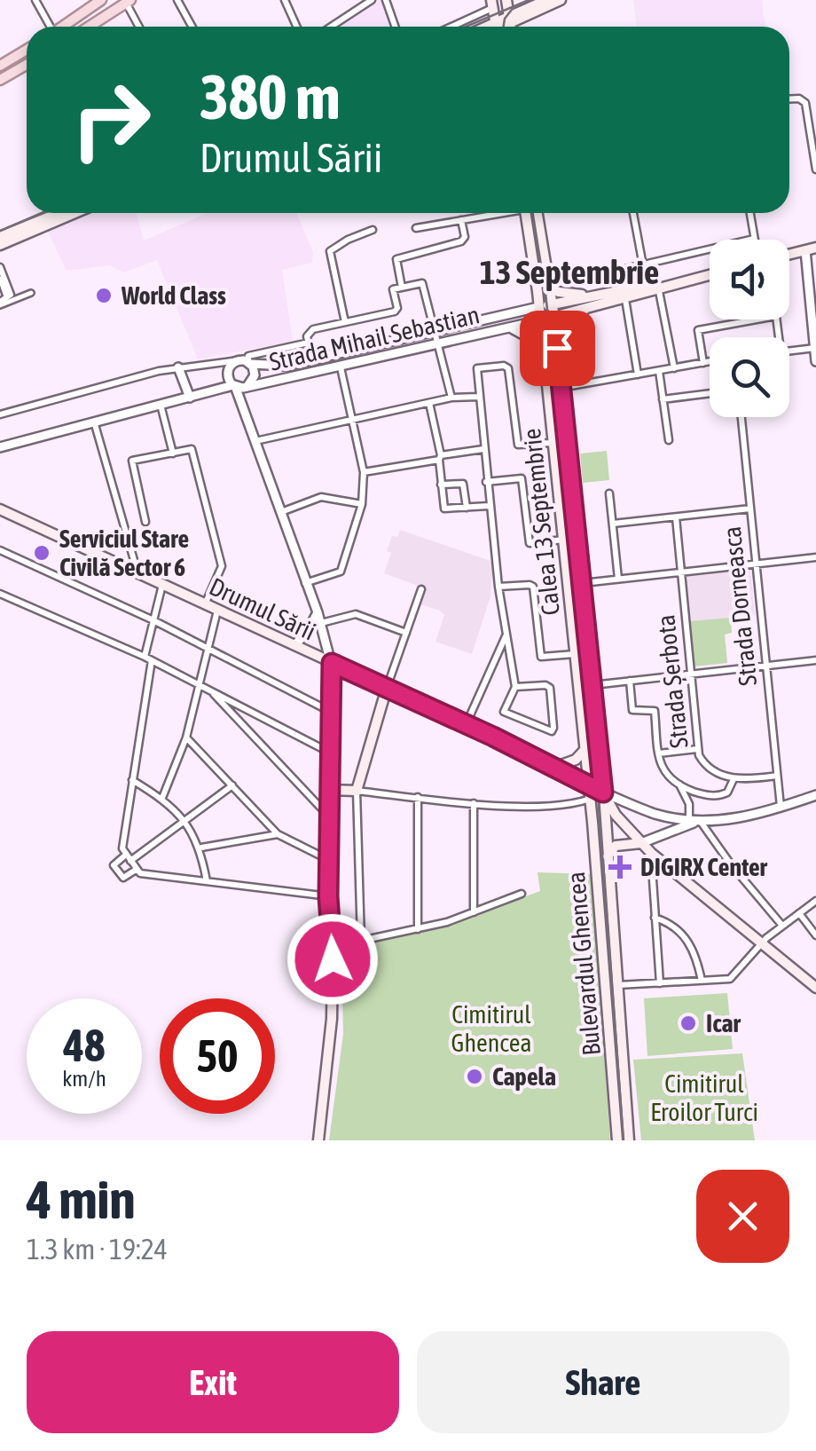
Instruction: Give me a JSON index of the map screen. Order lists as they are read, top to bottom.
{
  "streets": {
    "main road": [
      "Strada Mihail Sebastian",
      "Calea 13 Septembrie",
      "Drumul Sării",
      "Bulevardul Ghencea"
    ],
    "street": ["Strada Dorneasca", "Strada Șerbota"]
  },
  "crossings": [
    ["Strada Mihail Sebastian", "Calea 13 Septembrie"],
    ["Calea 13 Septembrie", "Drumul Sării"],
    ["Calea 13 Septembrie", "Bulevardul Ghencea"],
    ["Drumul Sării", "Bulevardul Ghencea"]
  ],
  "districts": ["13 Septembrie"],
  "parks": ["Cimitirul Ghencea", "Cimitirul Eroilor Turci"],
  "places": {
    "other": [
      "World Class",
      "Serviciul Stare Civilă Sector 6",
      "Icar",
      "Capela"
    ],
    "health": ["DIGIRX Center"]
  },
  "page": {
    "turn": ["380 m", "Drumul Sării"],
    "speed": "48 km/h",
    "limit": "50",
    "heading": ["4 min", "1.3 km · 19:24"],
    "buttons": ["Exit", "Share"]
  }
}
